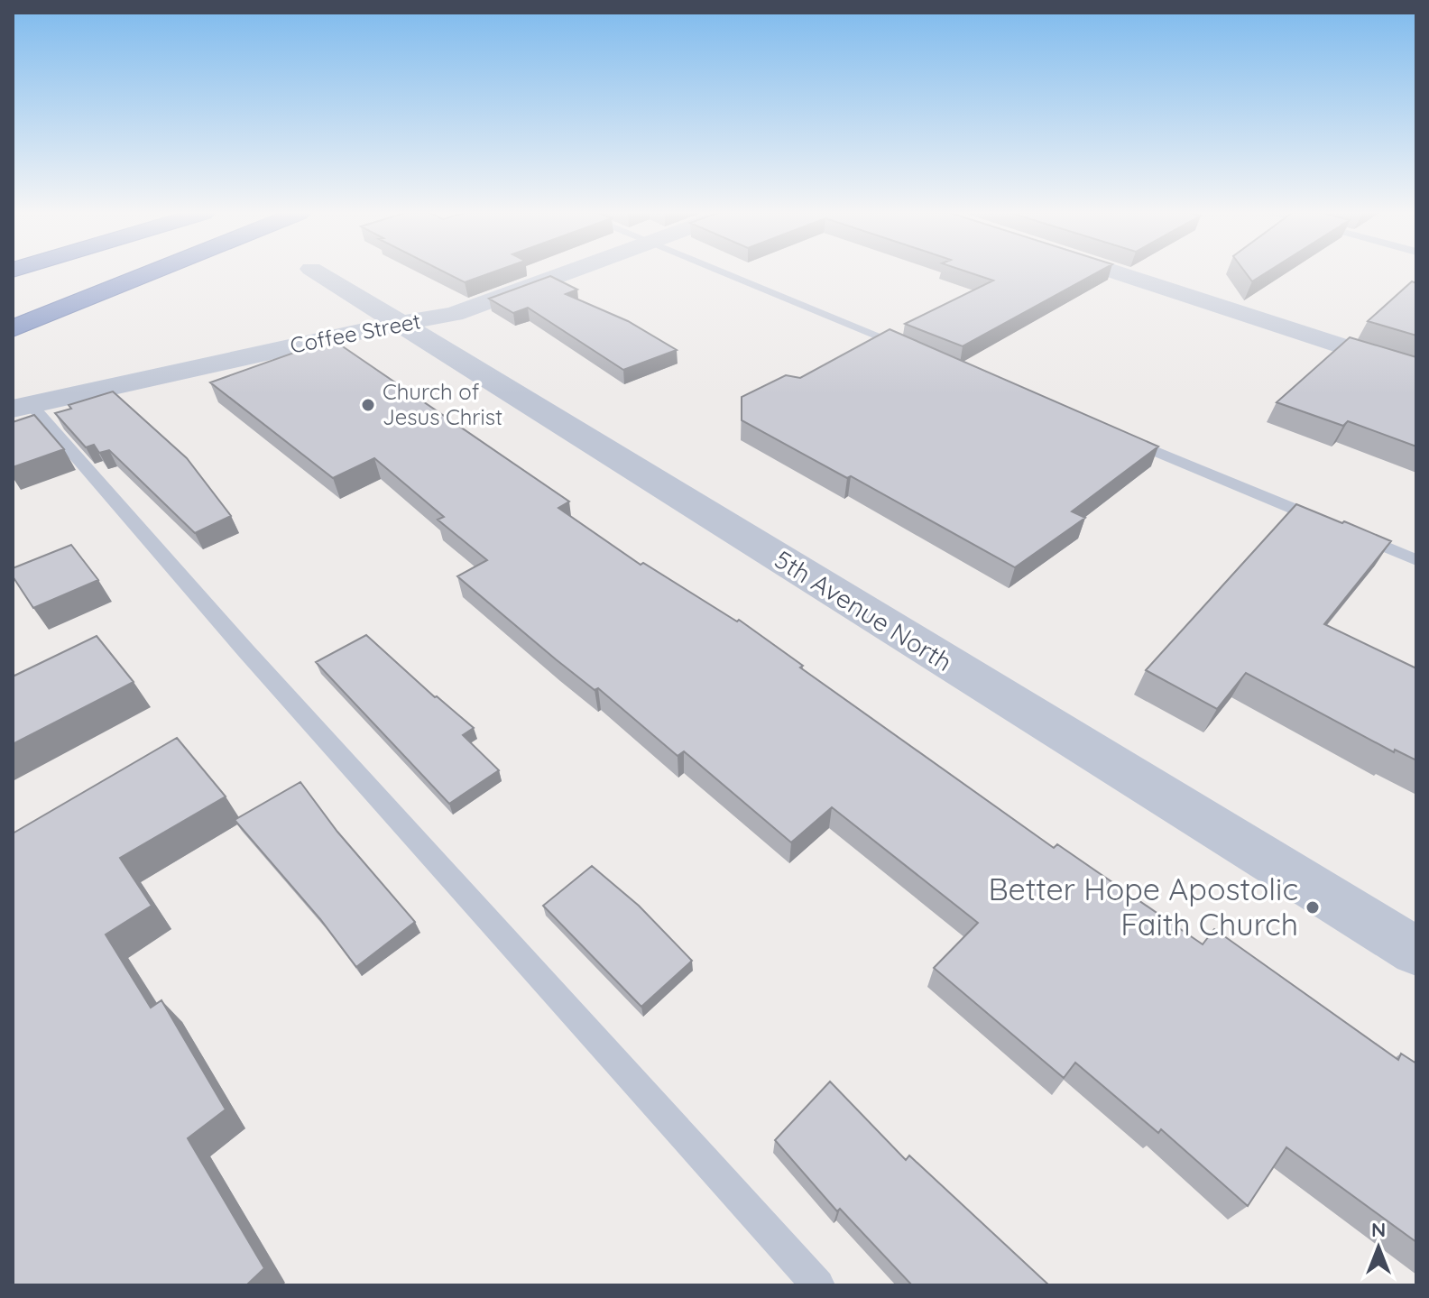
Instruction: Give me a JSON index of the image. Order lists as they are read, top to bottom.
{
  "streets": {
    "street": ["Coffee Street", "5th Avenue North"]
  },
  "crossings": [
    ["Coffee Street", "5th Avenue North"]
  ],
  "places": ["Church of Jesus Christ", "Better Hope Apostolic Faith Church"],
  "north": "top"
}
